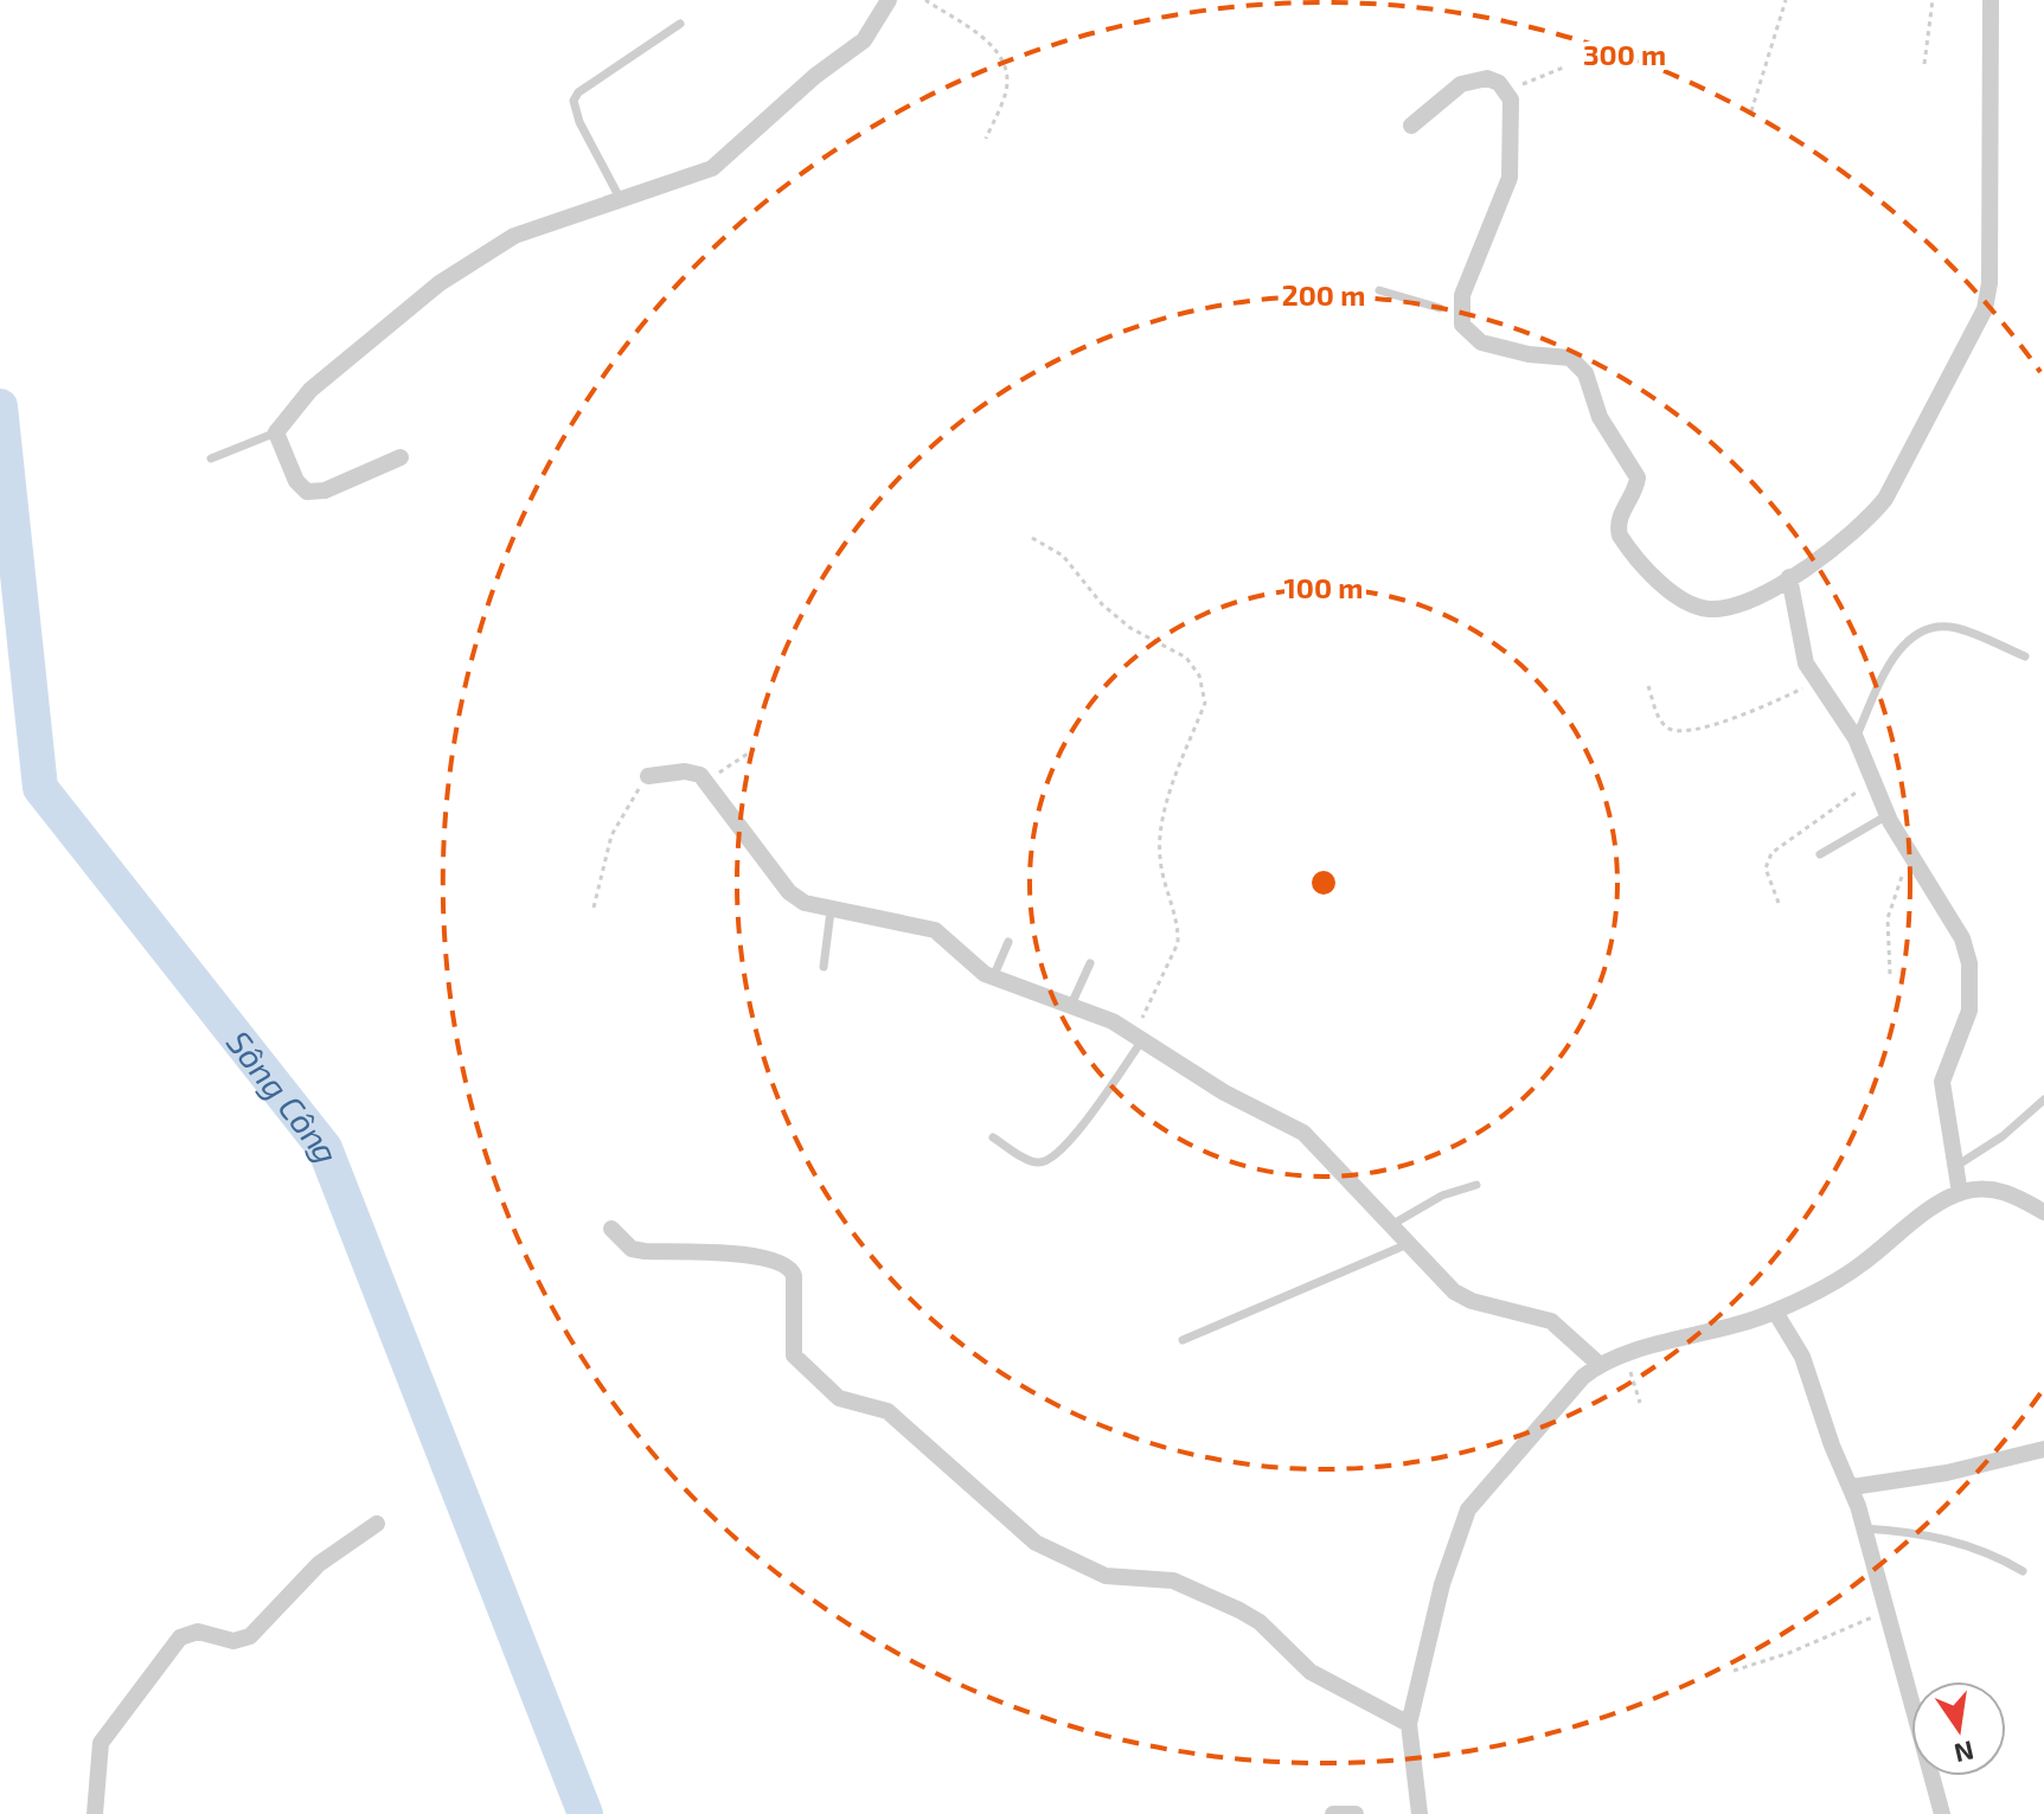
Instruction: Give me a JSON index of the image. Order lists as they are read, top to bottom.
{
  "water": ["Sông Công"],
  "north": "bottom",
  "rings": ["300 m", "200 m", "100 m"]
}
